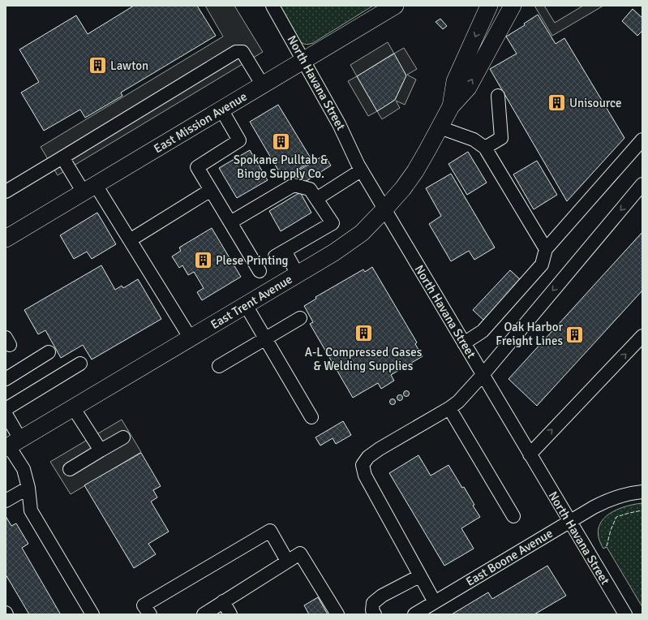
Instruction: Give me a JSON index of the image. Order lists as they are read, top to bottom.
{
  "streets": {
    "main road": ["East Mission Avenue", "East Trent Avenue"],
    "street": ["North Havana Street", "East Boone Avenue"]
  },
  "crossings": [
    ["North Havana Street", "East Mission Avenue"],
    ["North Havana Street", "East Trent Avenue"],
    ["North Havana Street", "East Boone Avenue"]
  ],
  "places": {
    "building": [
      "Lawton",
      "Unisource",
      "Spokane Pulltab & Bingo Supply Co.",
      "Plese Printing",
      "A-L Compressed Gases & Welding Supplies",
      "Oak Harbor Freight Lines"
    ]
  }
}
